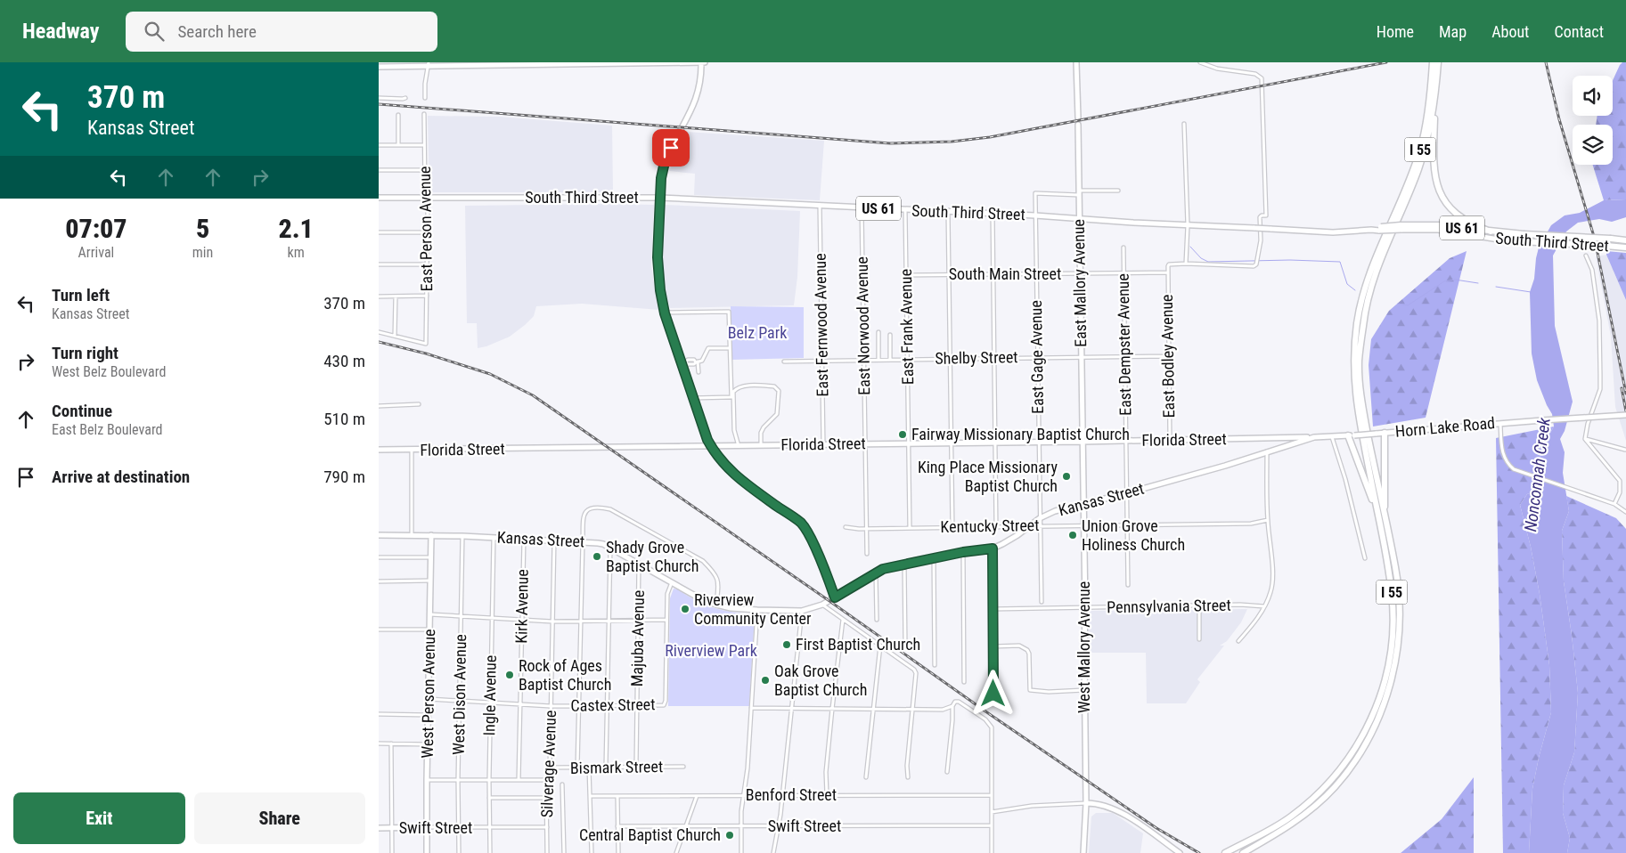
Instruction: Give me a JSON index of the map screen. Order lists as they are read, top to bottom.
{
  "streets": {
    "highway": ["I 55", "South Third Street", "US 61"],
    "main road": [
      "East Mallory Avenue",
      "Horn Lake Road",
      "Florida Street",
      "Kansas Street",
      "West Mallory Avenue",
      "West Person Avenue",
      "Swift Street"
    ],
    "street": [
      "East Person Avenue",
      "South Main Street",
      "East Fernwood Avenue",
      "East Norwood Avenue",
      "East Frank Avenue",
      "East Dempster Avenue",
      "East Bodley Avenue",
      "East Gage Avenue",
      "Shelby Street",
      "Kentucky Street",
      "Kirk Avenue",
      "Pennsylvania Street",
      "Majuba Avenue",
      "West Dison Avenue",
      "Ingle Avenue",
      "Castex Street",
      "Silverage Avenue",
      "Bismark Street",
      "Benford Street"
    ]
  },
  "crossings": [
    ["South Third Street", "East Person Avenue"],
    ["South Third Street", "East Mallory Avenue"],
    ["South Third Street", "East Fernwood Avenue"],
    ["South Third Street", "East Norwood Avenue"],
    ["South Third Street", "East Frank Avenue"],
    ["South Third Street", "East Gage Avenue"],
    ["South Main Street", "East Mallory Avenue"],
    ["South Main Street", "East Frank Avenue"],
    ["South Main Street", "East Dempster Avenue"],
    ["South Main Street", "East Bodley Avenue"],
    ["South Main Street", "East Gage Avenue"],
    ["East Mallory Avenue", "East Gage Avenue"],
    ["East Mallory Avenue", "Shelby Street"],
    ["East Mallory Avenue", "Florida Street"],
    ["East Mallory Avenue", "West Mallory Avenue"],
    ["East Fernwood Avenue", "Shelby Street"],
    ["East Fernwood Avenue", "Florida Street"],
    ["East Norwood Avenue", "Shelby Street"],
    ["East Norwood Avenue", "Florida Street"],
    ["East Norwood Avenue", "Kentucky Street"],
    ["East Frank Avenue", "Shelby Street"],
    ["East Frank Avenue", "Florida Street"],
    ["East Frank Avenue", "Kentucky Street"],
    ["East Dempster Avenue", "Shelby Street"],
    ["East Dempster Avenue", "Florida Street"],
    ["East Dempster Avenue", "Kansas Street"],
    ["East Dempster Avenue", "Kentucky Street"],
    ["East Bodley Avenue", "Shelby Street"],
    ["East Bodley Avenue", "Florida Street"],
    ["East Gage Avenue", "Shelby Street"],
    ["East Gage Avenue", "Florida Street"],
    ["East Gage Avenue", "Kansas Street"],
    ["East Gage Avenue", "Kentucky Street"],
    ["Horn Lake Road", "Kansas Street"],
    ["Florida Street", "Kansas Street"],
    ["Florida Street", "West Mallory Avenue"],
    ["Kansas Street", "Kentucky Street"],
    ["Kansas Street", "Kirk Avenue"],
    ["Kansas Street", "Majuba Avenue"],
    ["Kansas Street", "West Mallory Avenue"],
    ["Kansas Street", "West Person Avenue"],
    ["Kansas Street", "West Dison Avenue"],
    ["Kansas Street", "Ingle Avenue"],
    ["Kansas Street", "Silverage Avenue"],
    ["Kentucky Street", "West Mallory Avenue"],
    ["Kirk Avenue", "Castex Street"],
    ["Kirk Avenue", "Bismark Street"],
    ["Pennsylvania Street", "West Mallory Avenue"],
    ["Majuba Avenue", "Castex Street"],
    ["Majuba Avenue", "Bismark Street"],
    ["West Person Avenue", "Castex Street"],
    ["West Person Avenue", "Bismark Street"],
    ["West Person Avenue", "Swift Street"],
    ["West Dison Avenue", "Castex Street"],
    ["West Dison Avenue", "Bismark Street"],
    ["West Dison Avenue", "Swift Street"],
    ["Ingle Avenue", "Castex Street"],
    ["Ingle Avenue", "Bismark Street"],
    ["Ingle Avenue", "Swift Street"],
    ["Castex Street", "Silverage Avenue"],
    ["Silverage Avenue", "Bismark Street"],
    ["Silverage Avenue", "Swift Street"]
  ],
  "water": ["Nonconnah Creek"],
  "parks": ["Belz Park", "Riverview Park"],
  "places": [
    "Fairway Missionary Baptist Church",
    "King Place Missionary Baptist Church",
    "Union Grove Holiness Church",
    "Shady Grove Baptist Church",
    "Riverview Community Center",
    "First Baptist Church",
    "Rock of Ages Baptist Church",
    "Oak Grove Baptist Church",
    "Central Baptist Church"
  ],
  "page": {
    "header": "Headway",
    "search": "Search here",
    "nav": [
      "Home",
      "Map",
      "About",
      "Contact"
    ],
    "turn": ["370 m", "Kansas Street"],
    "eta": [
      "07:07",
      "Arrival",
      "5",
      "min",
      "2.1",
      "km"
    ],
    "list": [
      {
        "name": "Turn left",
        "note": "Kansas Street",
        "value": "370 m"
      },
      {
        "name": "Turn right",
        "note": "West Belz Boulevard",
        "value": "430 m"
      },
      {
        "name": "Continue",
        "note": "East Belz Boulevard",
        "value": "510 m"
      },
      {
        "name": "Arrive at destination",
        "value": "790 m"
      }
    ],
    "buttons": ["Exit", "Share"]
  }
}
